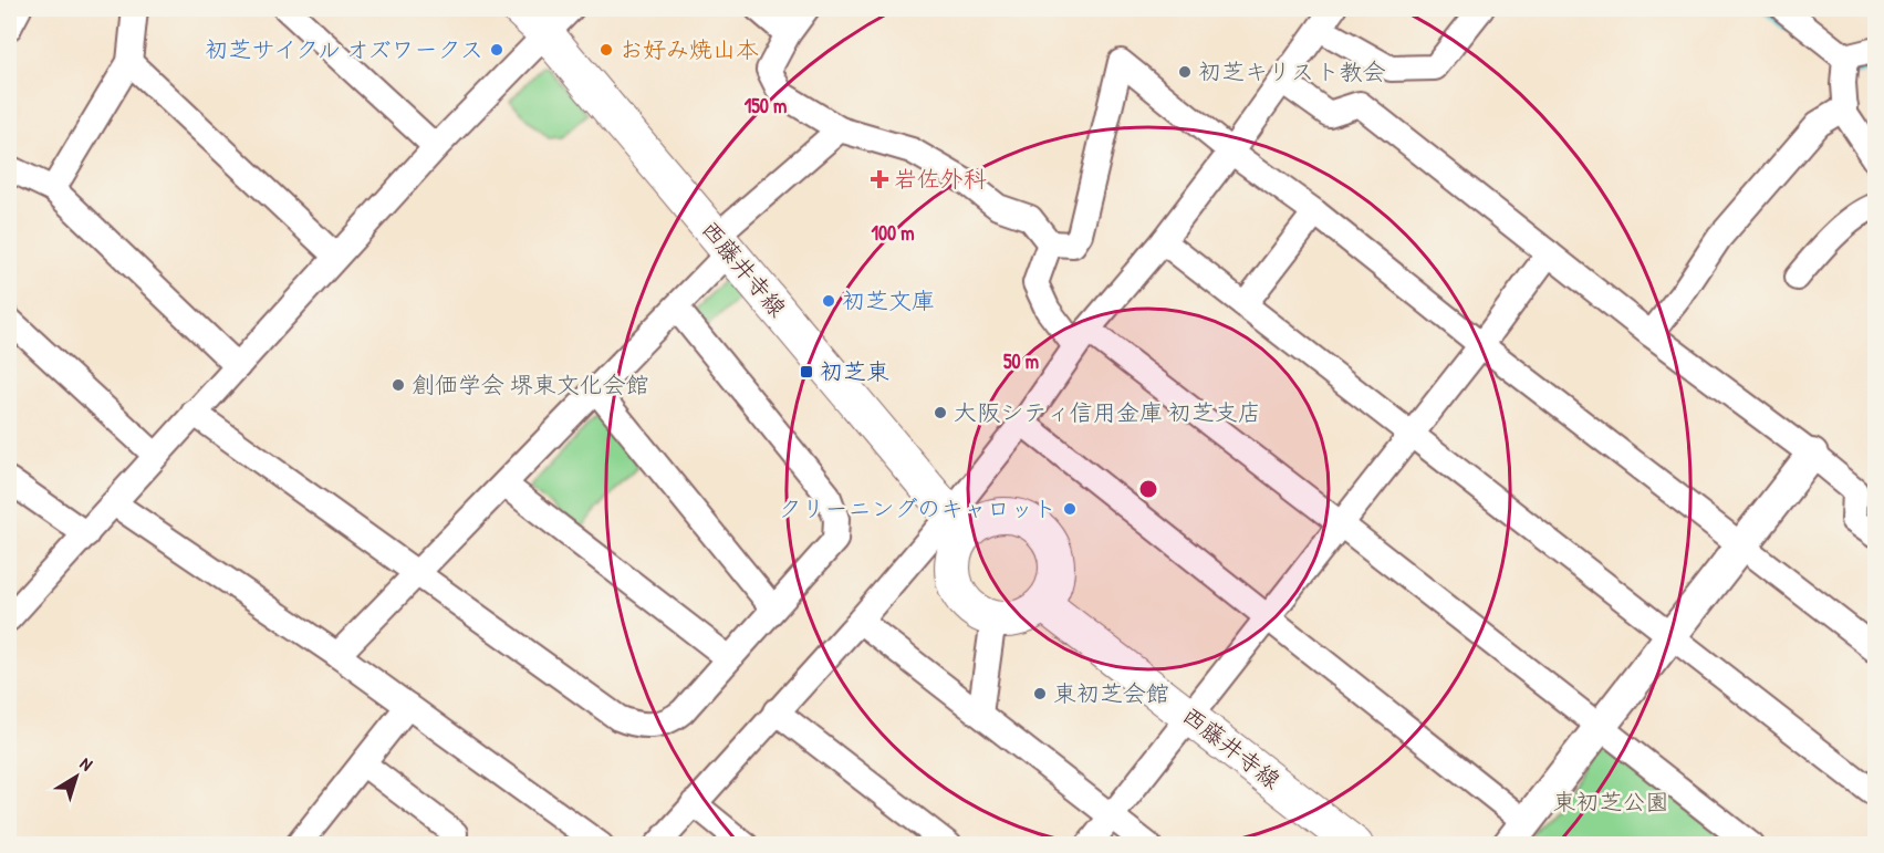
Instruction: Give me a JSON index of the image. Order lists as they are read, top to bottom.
{
  "streets": {
    "main road": ["西藤井寺線"]
  },
  "parks": ["東初芝公園"],
  "places": {
    "other": [
      "初芝サイクル オズワークス",
      "お好み焼山本",
      "初芝キリスト教会",
      "初芝文庫",
      "創価学会 堺東文化会館",
      "大阪シティ信用金庫 初芝支店",
      "クリーニングのキャロット",
      "東初芝会館"
    ],
    "health": ["岩佐外科"],
    "transit": ["初芝東"]
  },
  "north": "top right",
  "rings": ["150 m", "100 m", "50 m"]
}
